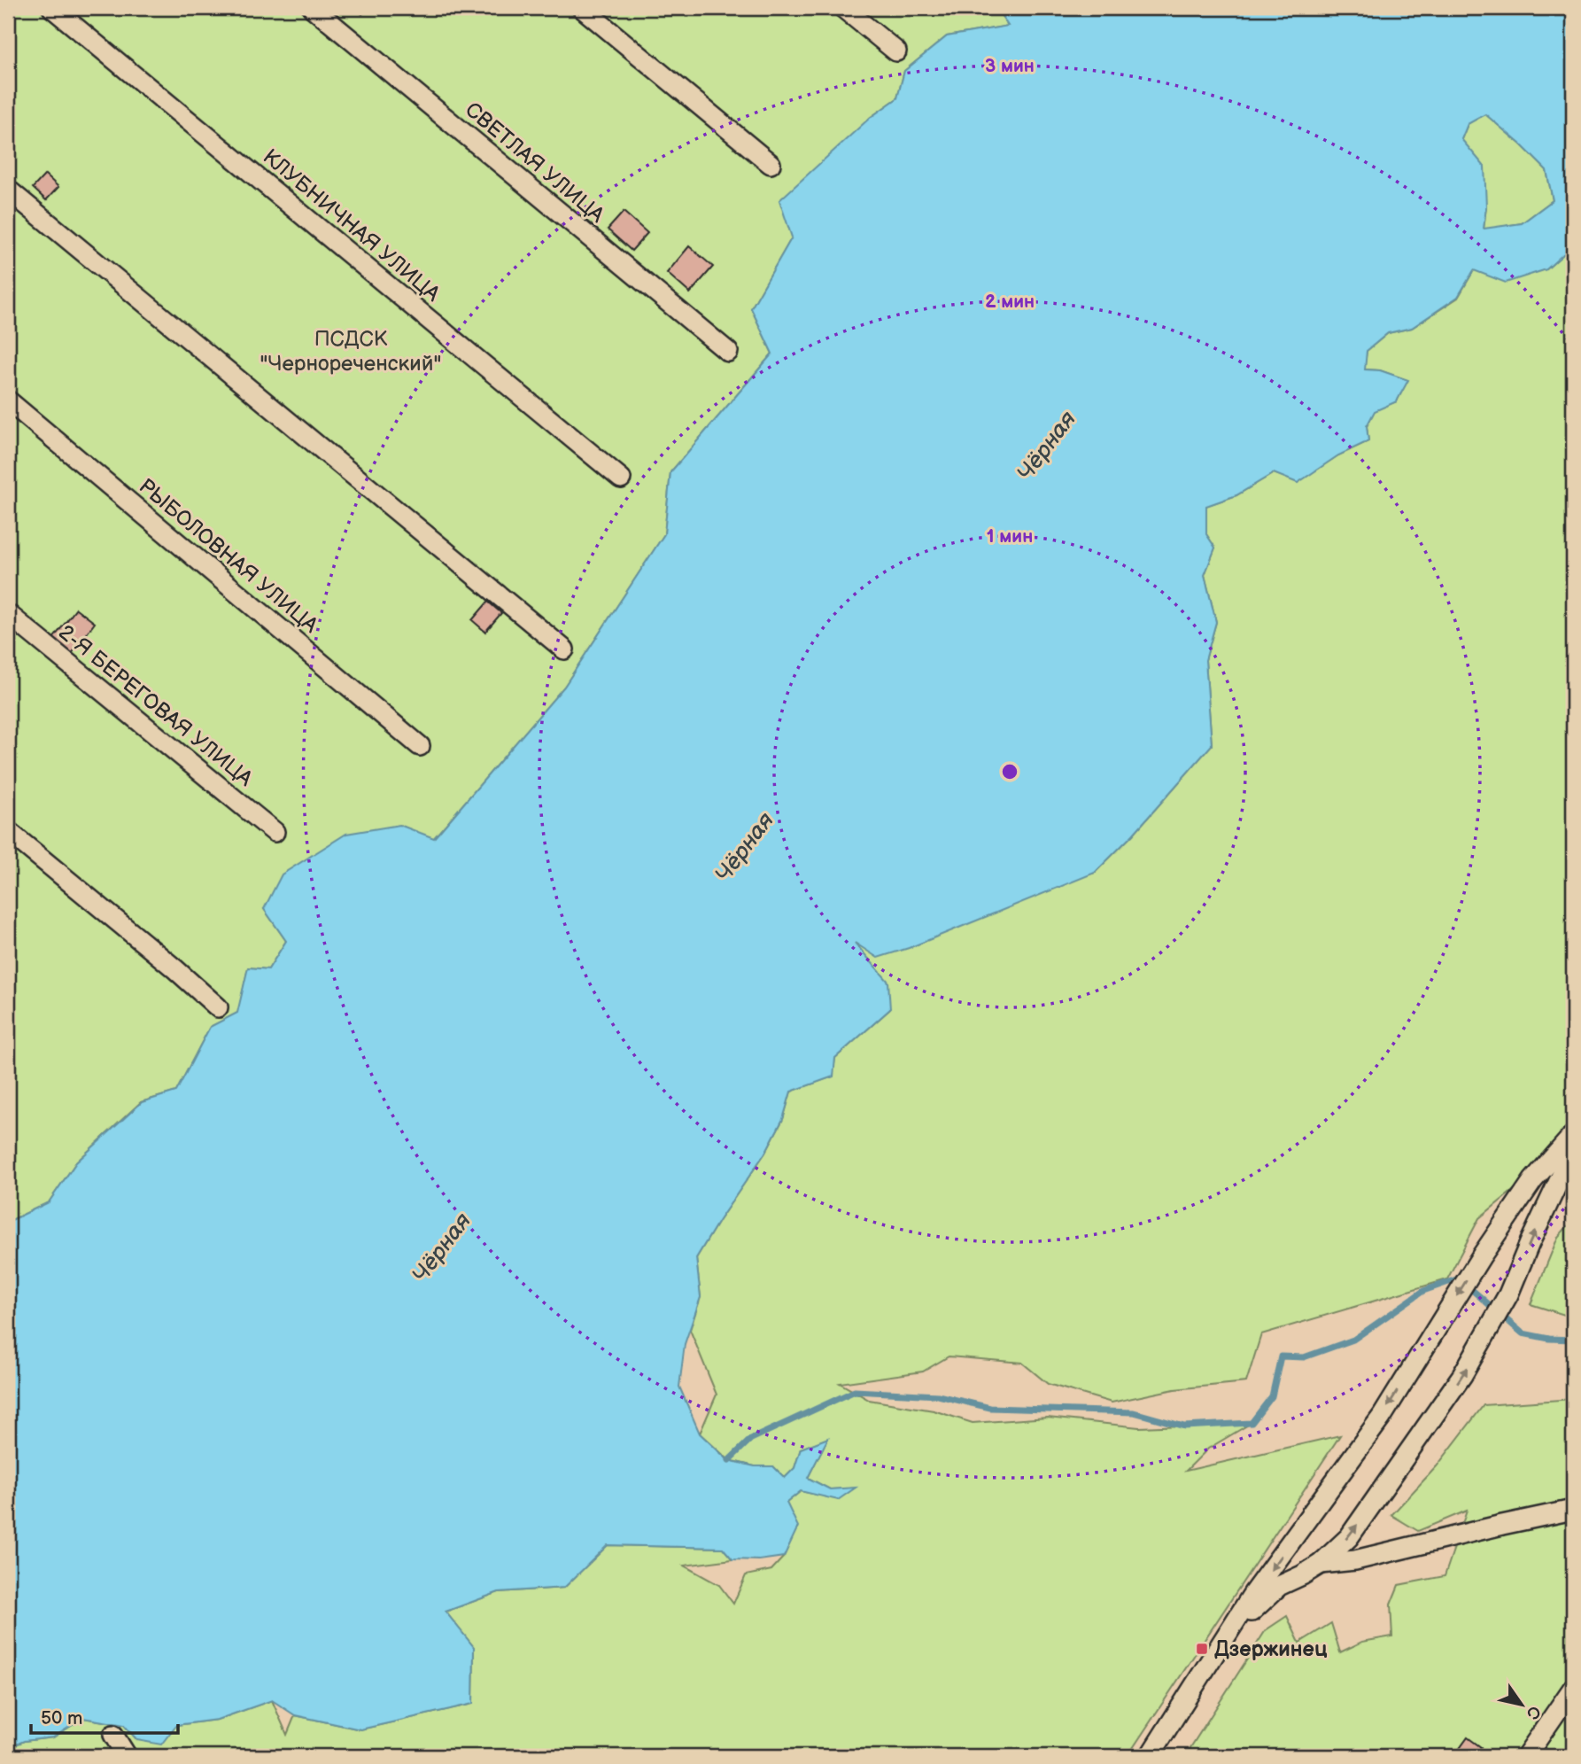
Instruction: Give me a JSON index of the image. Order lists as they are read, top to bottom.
{
  "streets": {
    "street": [
      "СВЕТЛАЯ УЛИЦА",
      "КЛУБНИЧНАЯ УЛИЦА",
      "РЫБОЛОВНАЯ УЛИЦА",
      "2-Я БЕРЕГОВАЯ УЛИЦА"
    ]
  },
  "water": ["Чёрная"],
  "parks": ["ПСДСК \"Чернореченский\""],
  "places": {
    "transit": ["Дзержинец"]
  },
  "scale_bar": "50 m",
  "north": "bottom right",
  "rings": ["3 мин", "2 мин", "1 мин"]
}
